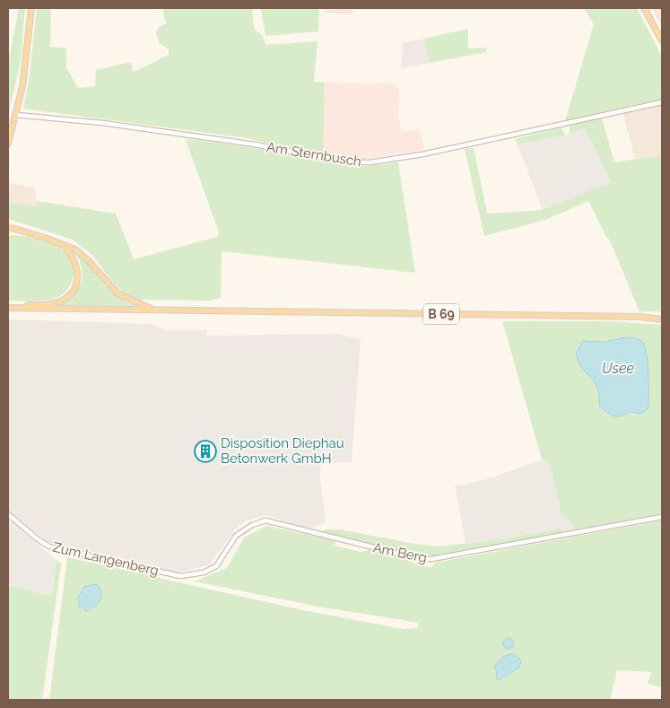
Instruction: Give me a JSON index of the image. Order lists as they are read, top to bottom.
{
  "streets": {
    "main road": ["B 69"],
    "street": ["Am Sternbusch", "Am Berg", "Zum Langenberg"]
  },
  "crossings": [
    ["Am Berg", "Zum Langenberg"]
  ],
  "water": ["Usee"],
  "places": {
    "building": ["Disposition Diephau Betonwerk GmbH"]
  }
}
